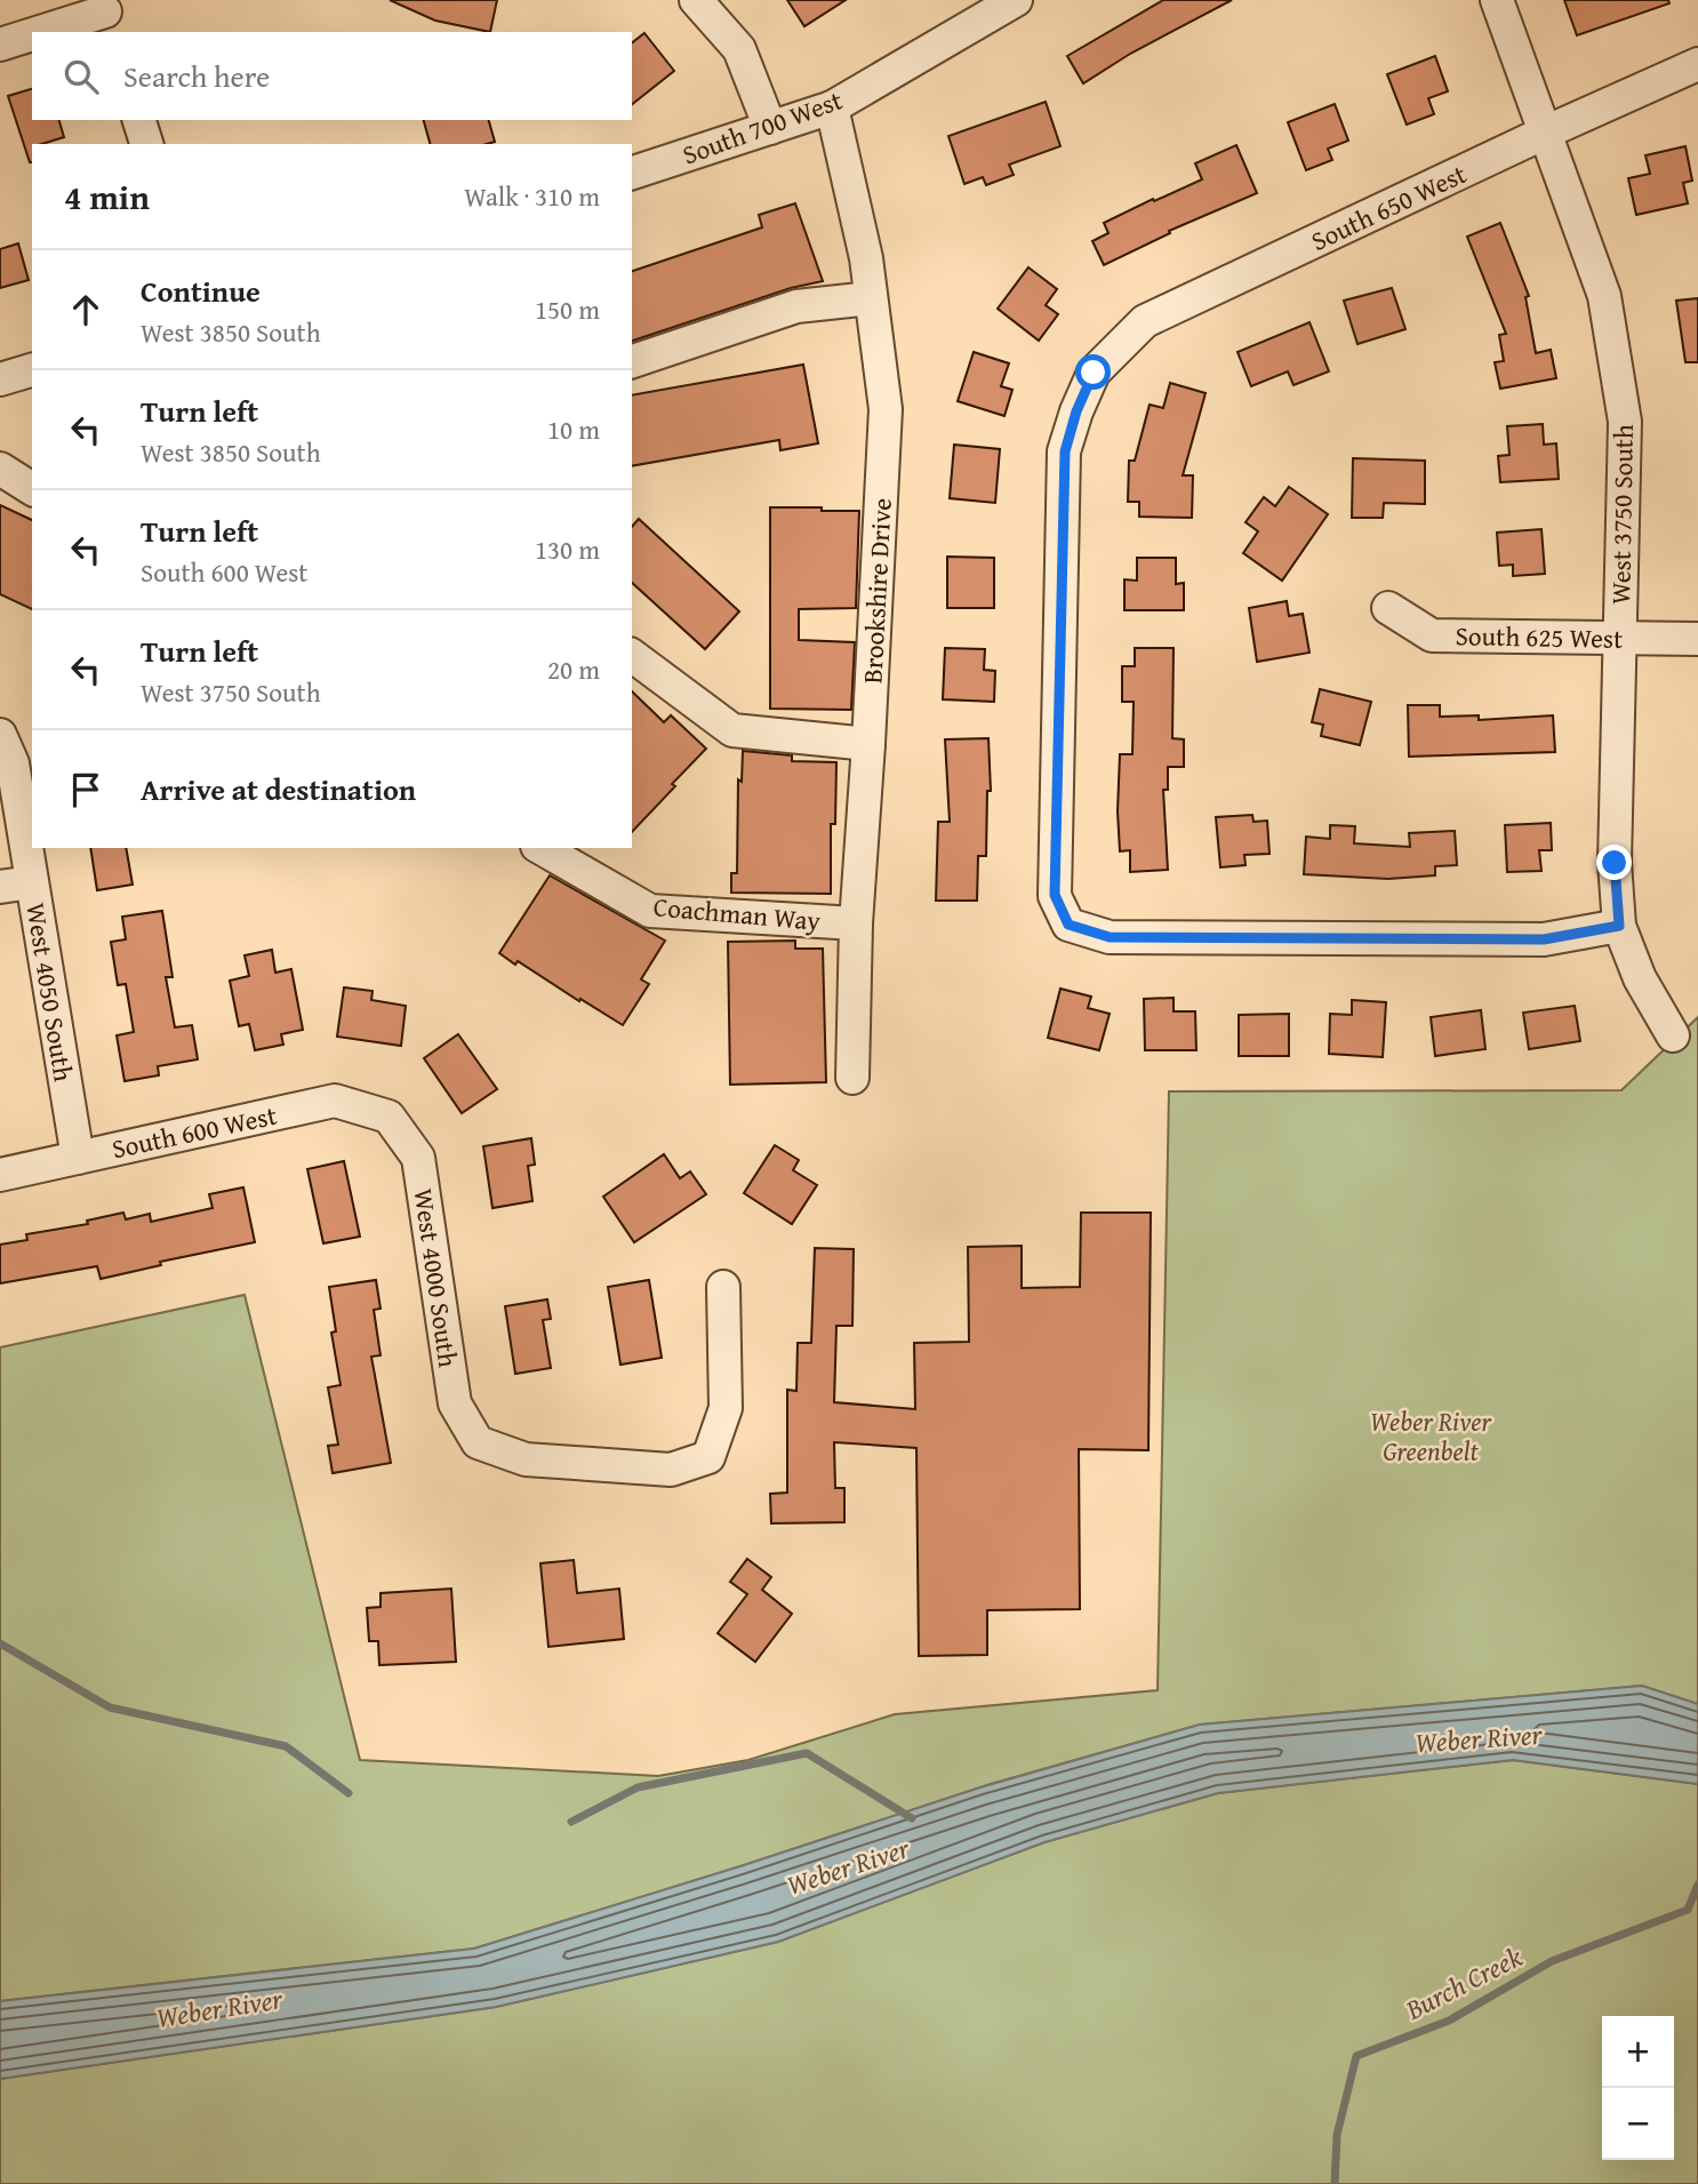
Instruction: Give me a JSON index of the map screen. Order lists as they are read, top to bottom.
{
  "streets": {
    "street": [
      "South 700 West",
      "South 650 West",
      "West 3750 South",
      "Brookshire Drive",
      "South 625 West",
      "Coachman Way",
      "West 4050 South",
      "South 600 West",
      "West 4000 South"
    ]
  },
  "crossings": [
    ["South 700 West", "Brookshire Drive"],
    ["South 650 West", "West 3750 South"],
    ["West 3750 South", "South 625 West"],
    ["Brookshire Drive", "Coachman Way"],
    ["West 4050 South", "South 600 West"],
    ["South 600 West", "West 4000 South"]
  ],
  "water": ["Weber River", "Burch Creek"],
  "parks": ["Weber River Greenbelt"],
  "page": {
    "search": "Search here",
    "heading": ["4 min", "Walk · 310 m"],
    "list": [
      ["Continue", "West 3850 South", "150 m"],
      ["Turn left", "West 3850 South", "10 m"],
      ["Turn left", "South 600 West", "130 m"],
      ["Turn left", "West 3750 South", "20 m"],
      "Arrive at destination"
    ],
    "map_buttons": ["+", "−"]
  }
}
